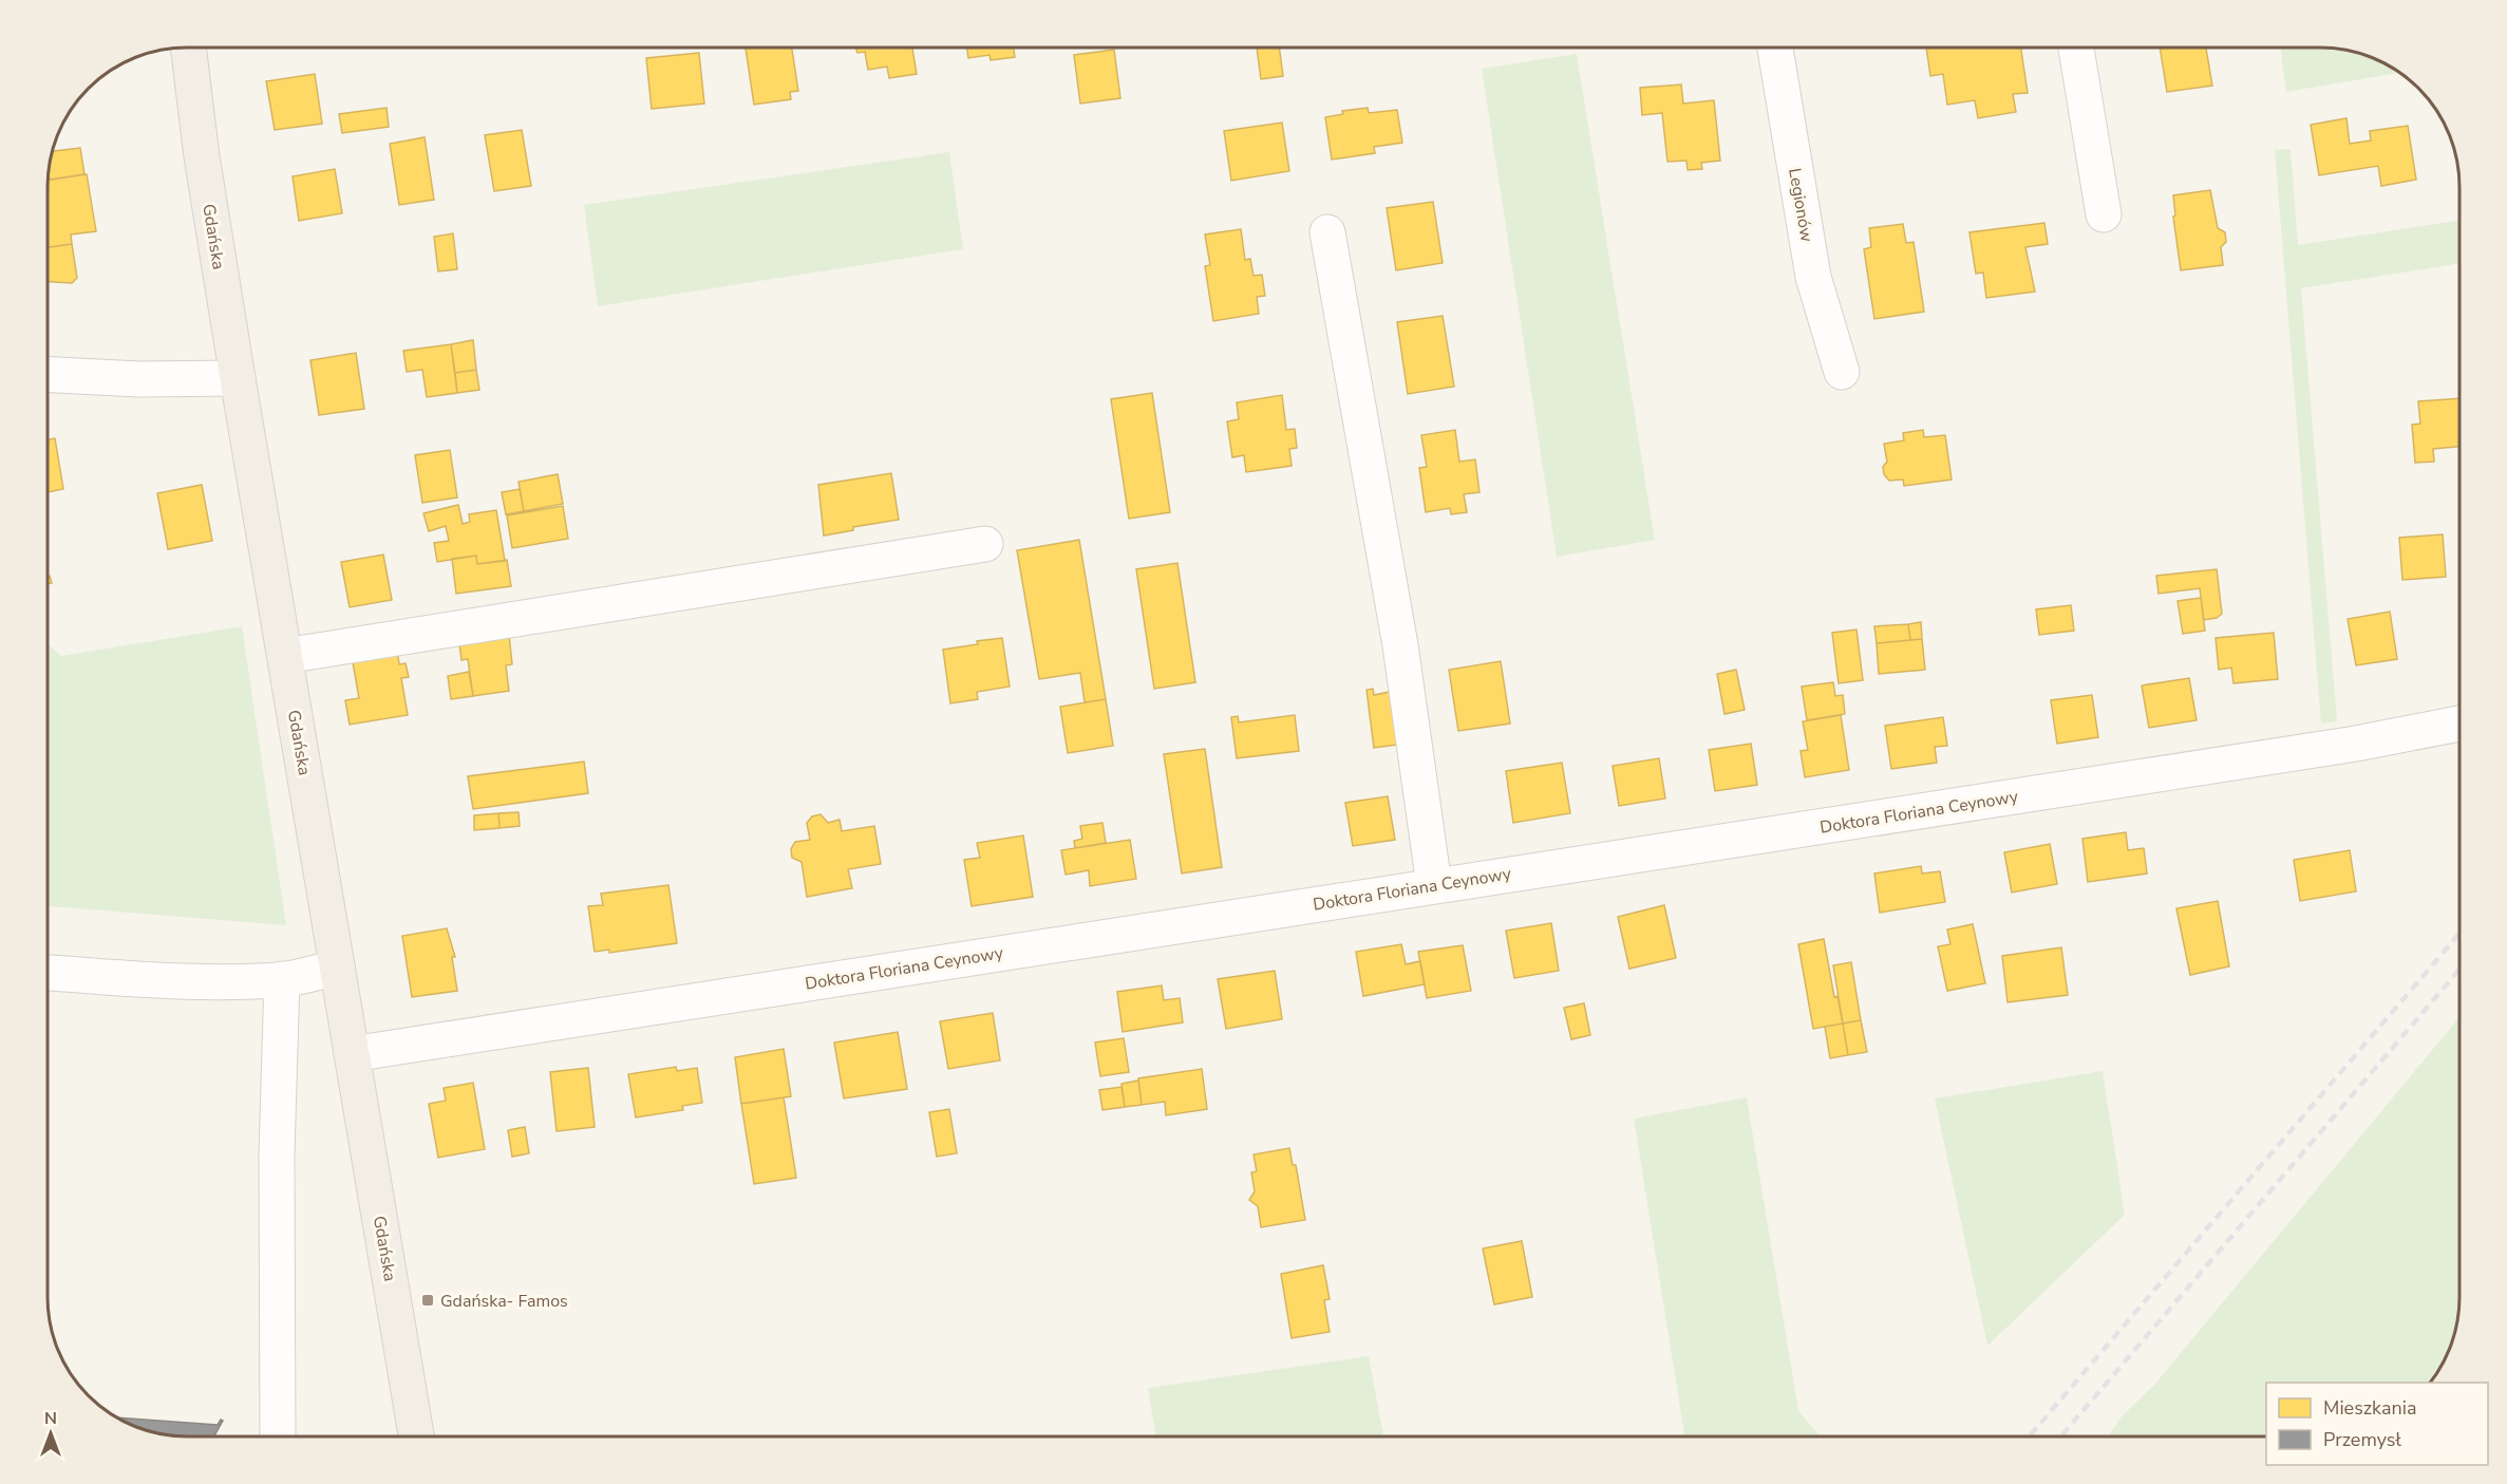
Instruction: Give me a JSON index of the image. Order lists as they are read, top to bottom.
{
  "streets": {
    "main road": ["Gdańska"],
    "street": ["Legionów", "Doktora Floriana Ceynowy"]
  },
  "crossings": [
    ["Gdańska", "Doktora Floriana Ceynowy"]
  ],
  "places": {
    "transit": ["Gdańska- Famos"]
  },
  "legend": ["Mieszkania", "Przemysł"],
  "north": "top"
}
